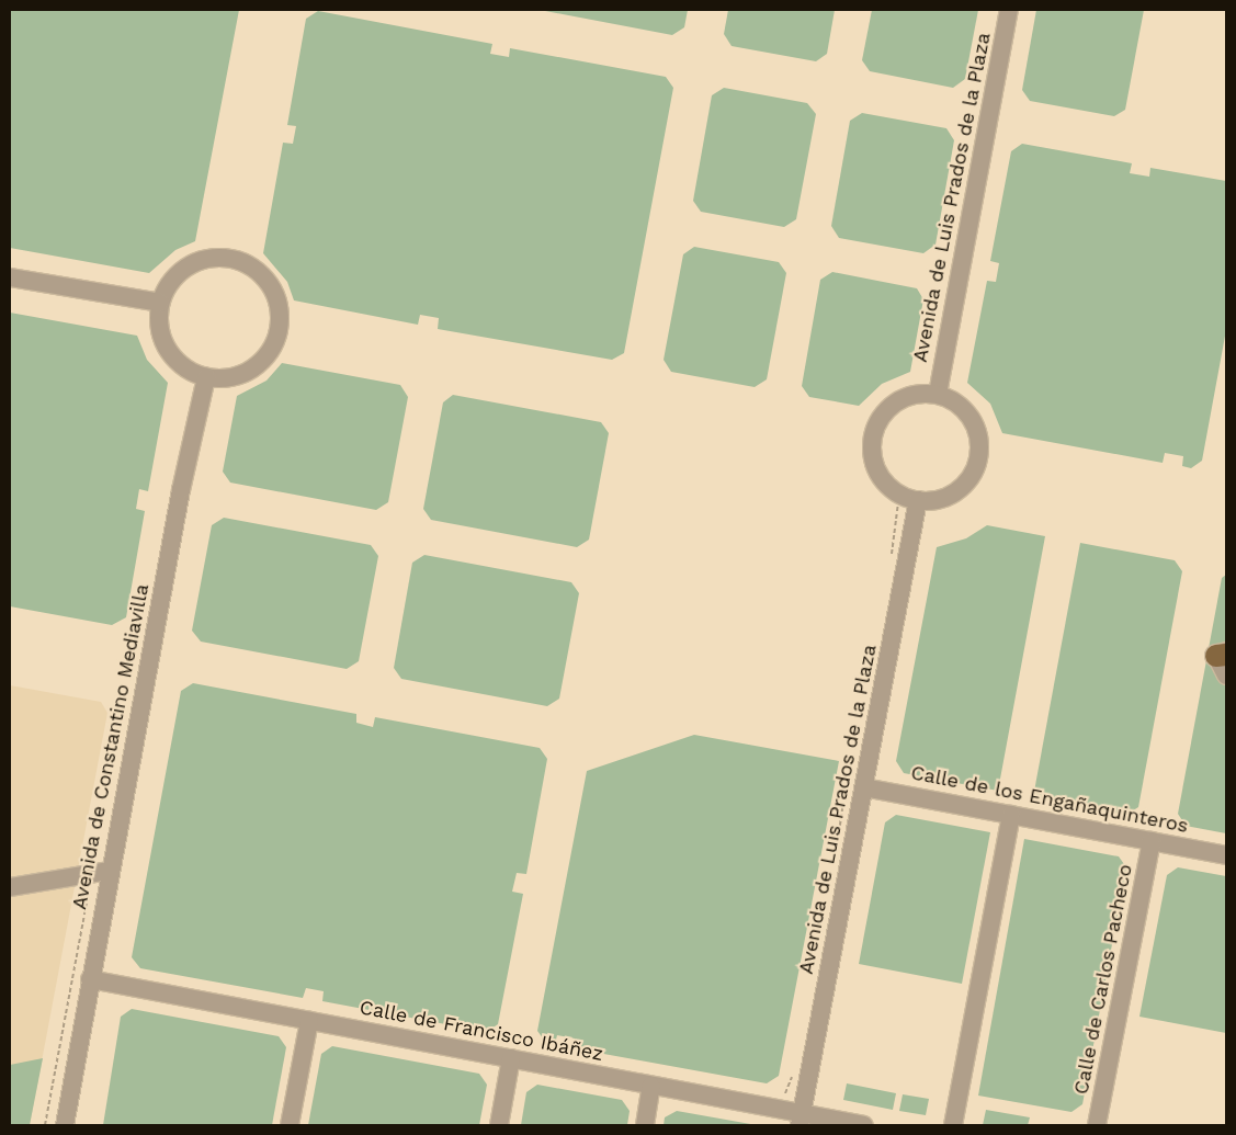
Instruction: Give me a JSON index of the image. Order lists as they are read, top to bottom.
{
  "streets": {
    "street": [
      "Avenida de Luis Prados de la Plaza",
      "Avenida de Constantino Mediavilla",
      "Calle de los Engañaquinteros",
      "Calle de Carlos Pacheco",
      "Calle de Francisco Ibáñez"
    ]
  },
  "crossings": [
    ["Avenida de Luis Prados de la Plaza", "Calle de los Engañaquinteros"],
    ["Avenida de Luis Prados de la Plaza", "Calle de Francisco Ibáñez"],
    ["Avenida de Constantino Mediavilla", "Calle de Francisco Ibáñez"],
    ["Calle de los Engañaquinteros", "Calle de Carlos Pacheco"]
  ]
}
